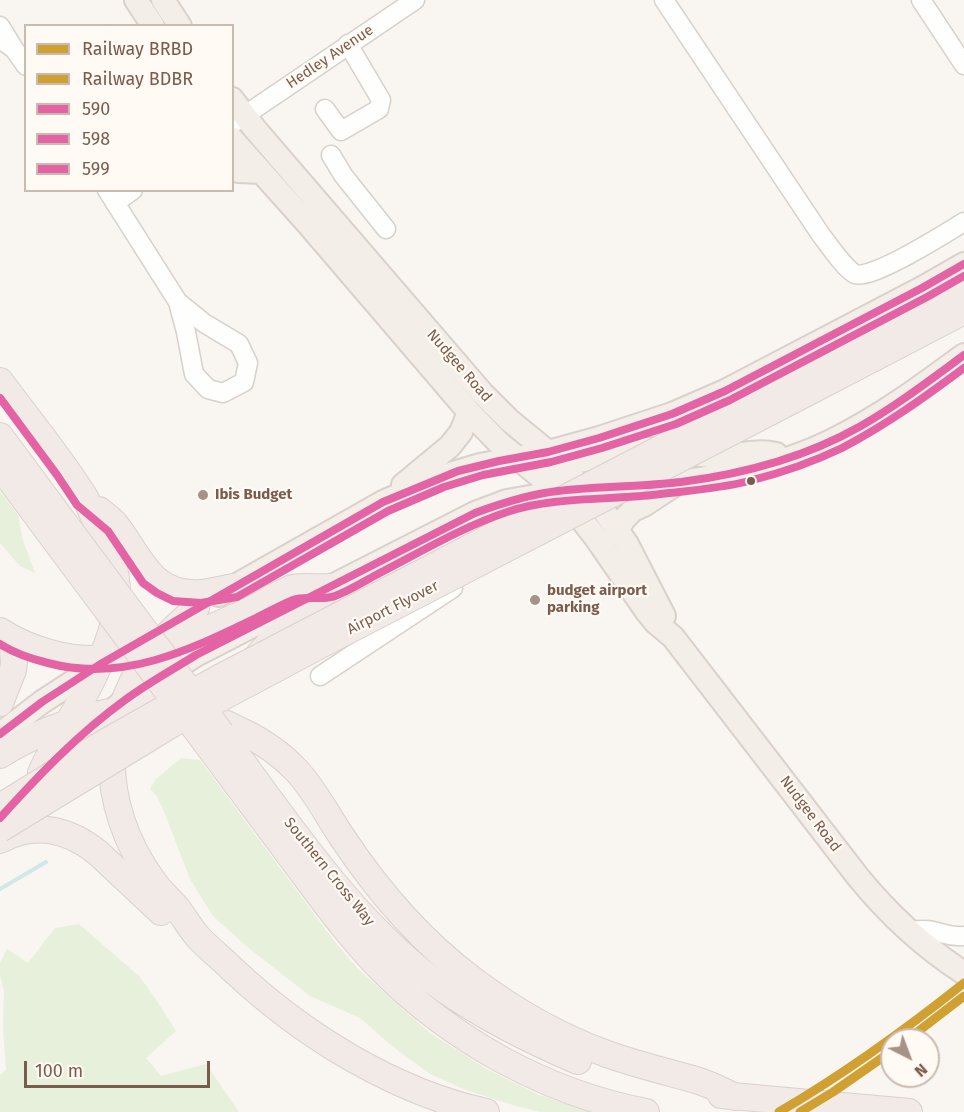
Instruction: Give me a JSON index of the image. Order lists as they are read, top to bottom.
{
  "streets": {
    "highway": ["Airport Flyover", "Southern Cross Way"],
    "main road": ["Nudgee Road"],
    "street": ["Hedley Avenue"]
  },
  "crossings": [
    ["Hedley Avenue", "Nudgee Road"]
  ],
  "places": ["Ibis Budget", "budget airport parking"],
  "lines": [
    "transit line 590",
    "transit line 598",
    "transit line 599",
    "rail line BRBD",
    "rail line BDBR"
  ],
  "legend": [
    "Railway BRBD",
    "Railway BDBR",
    "590",
    "598",
    "599"
  ],
  "scale_bar": "100 m",
  "north": "bottom right"
}
